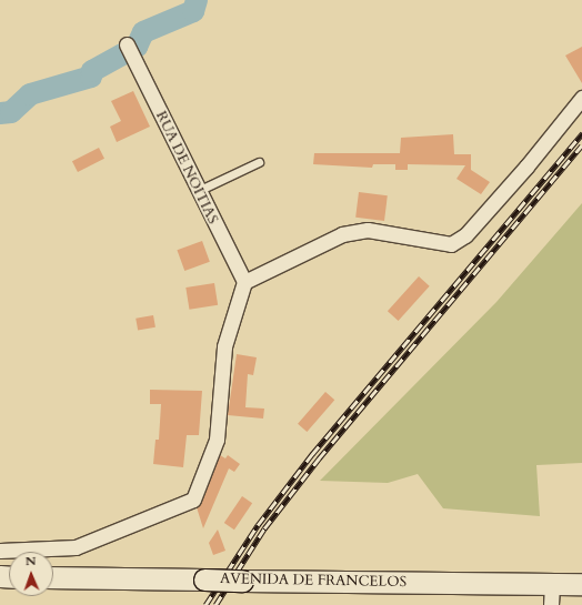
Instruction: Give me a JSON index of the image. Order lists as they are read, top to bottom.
{
  "streets": {
    "main road": ["AVENIDA DE FRANCELOS"],
    "street": ["RUA DE NOITIAS"]
  },
  "north": "top"
}
